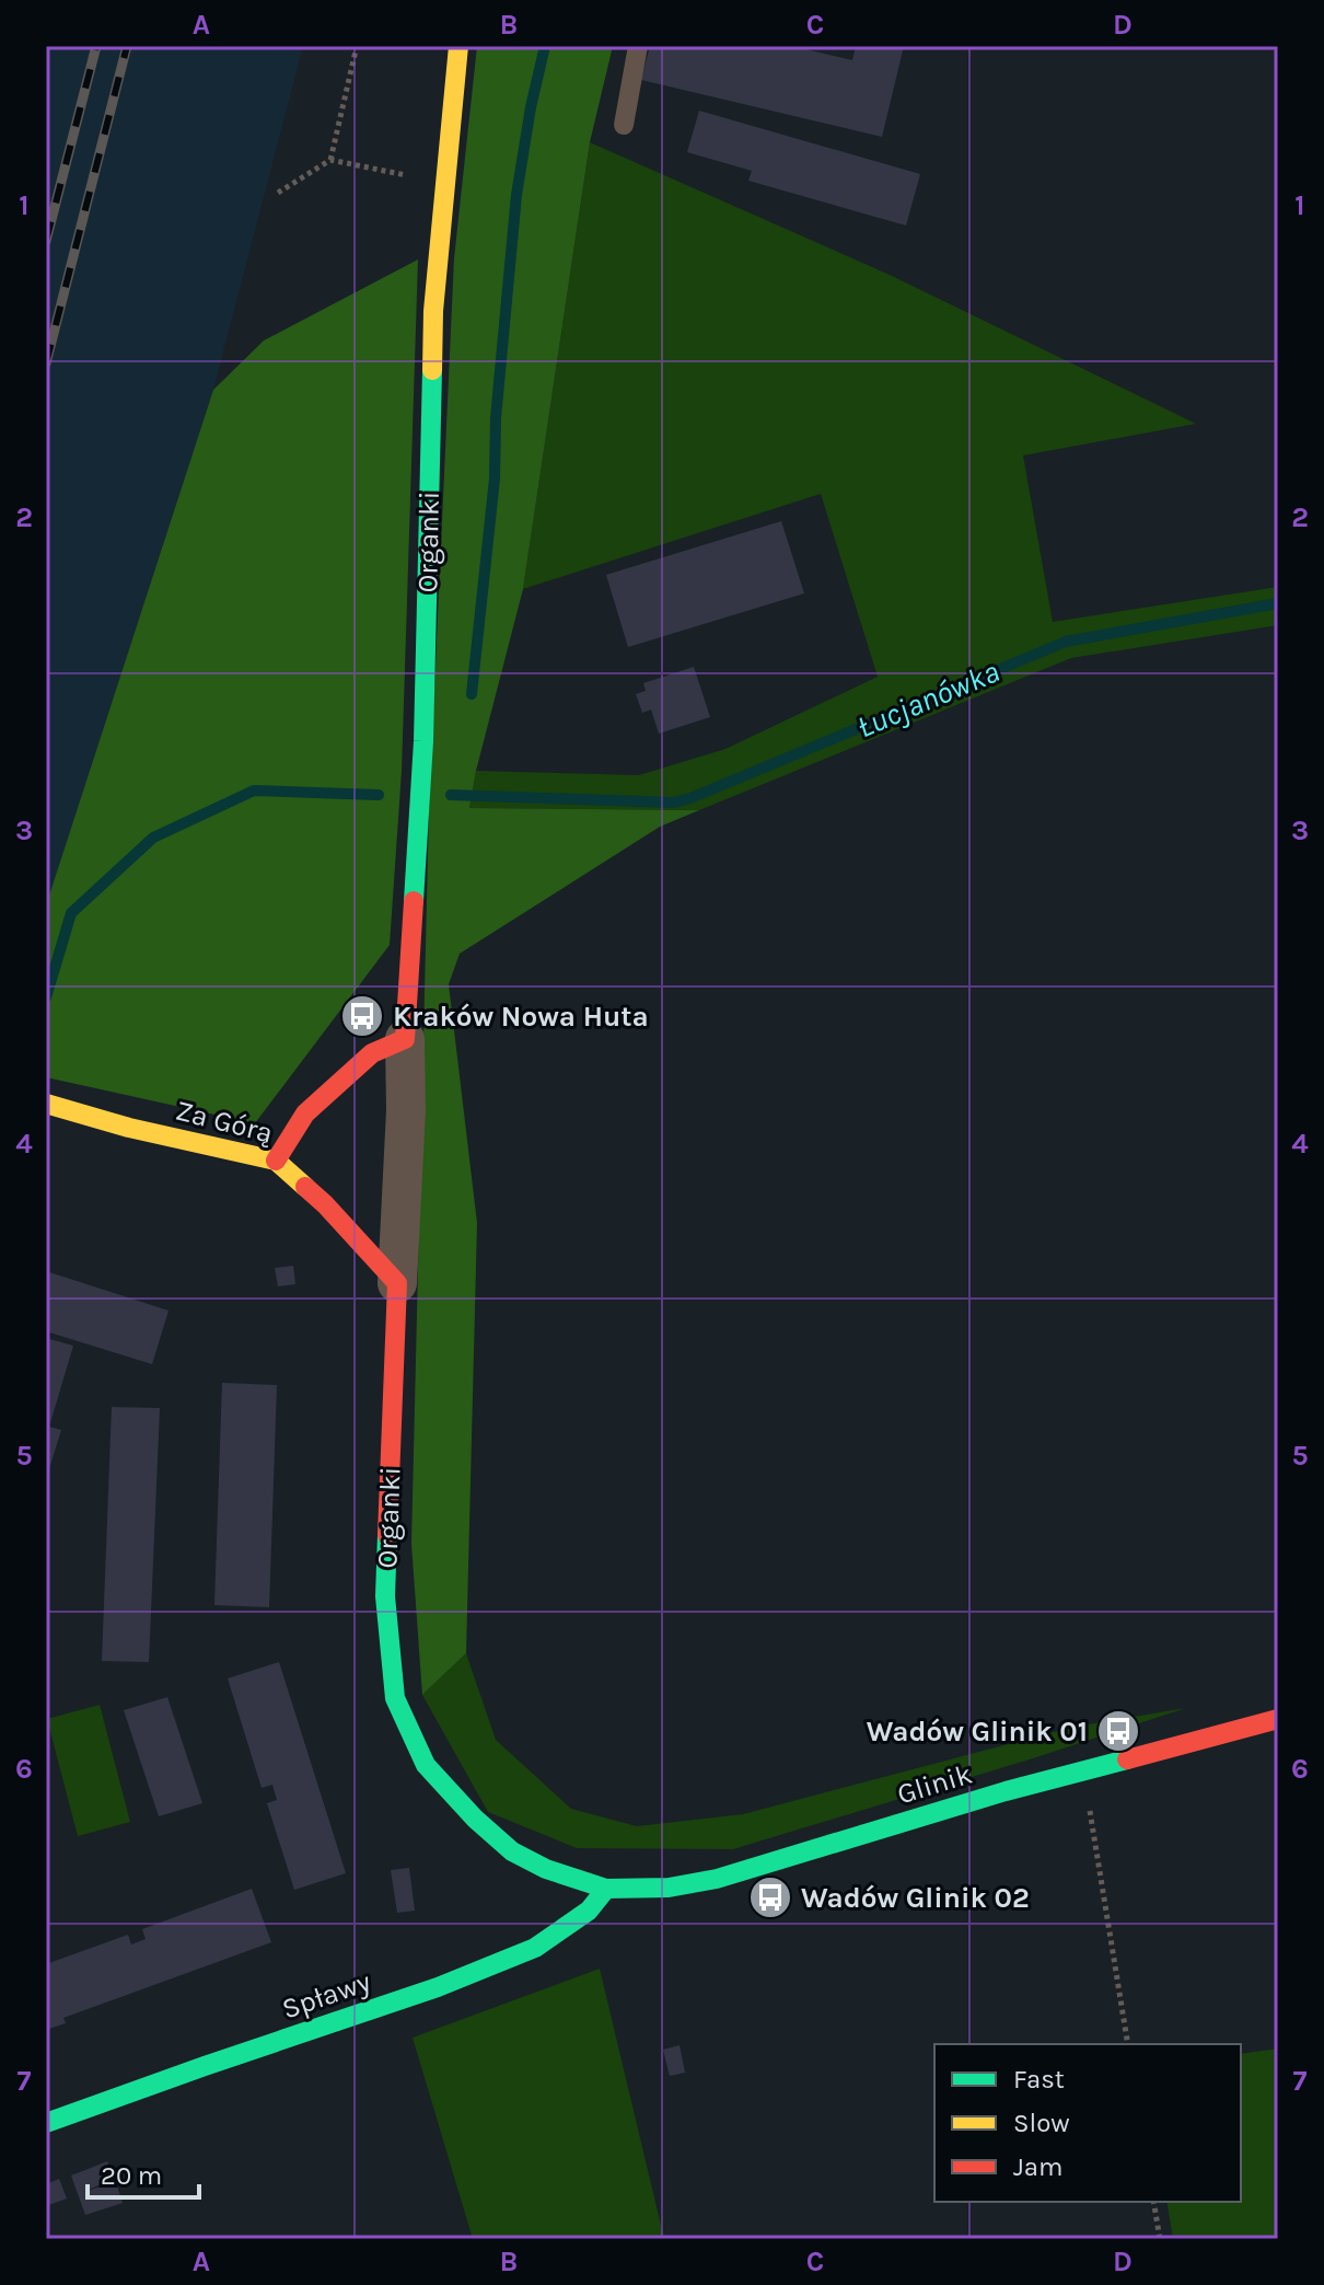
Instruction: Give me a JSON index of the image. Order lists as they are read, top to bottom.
{
  "streets": {
    "street": [
      "Organki",
      "Za Górą",
      "Glinik",
      "Spławy"
    ]
  },
  "crossings": [
    ["Organki", "Za Górą"],
    ["Organki", "Glinik"],
    ["Organki", "Spławy"],
    ["Glinik", "Spławy"]
  ],
  "water": ["Łucjanówka"],
  "places": {
    "bus stop": ["Kraków Nowa Huta", "Wadów Glinik 01", "Wadów Glinik 02"]
  },
  "legend": ["Fast", "Slow", "Jam"],
  "scale_bar": "20 m",
  "grid": {
    "columns": [
      "A",
      "B",
      "C",
      "D"
    ],
    "rows": [
      "1",
      "2",
      "3",
      "4",
      "5",
      "6",
      "7"
    ]
  }
}
